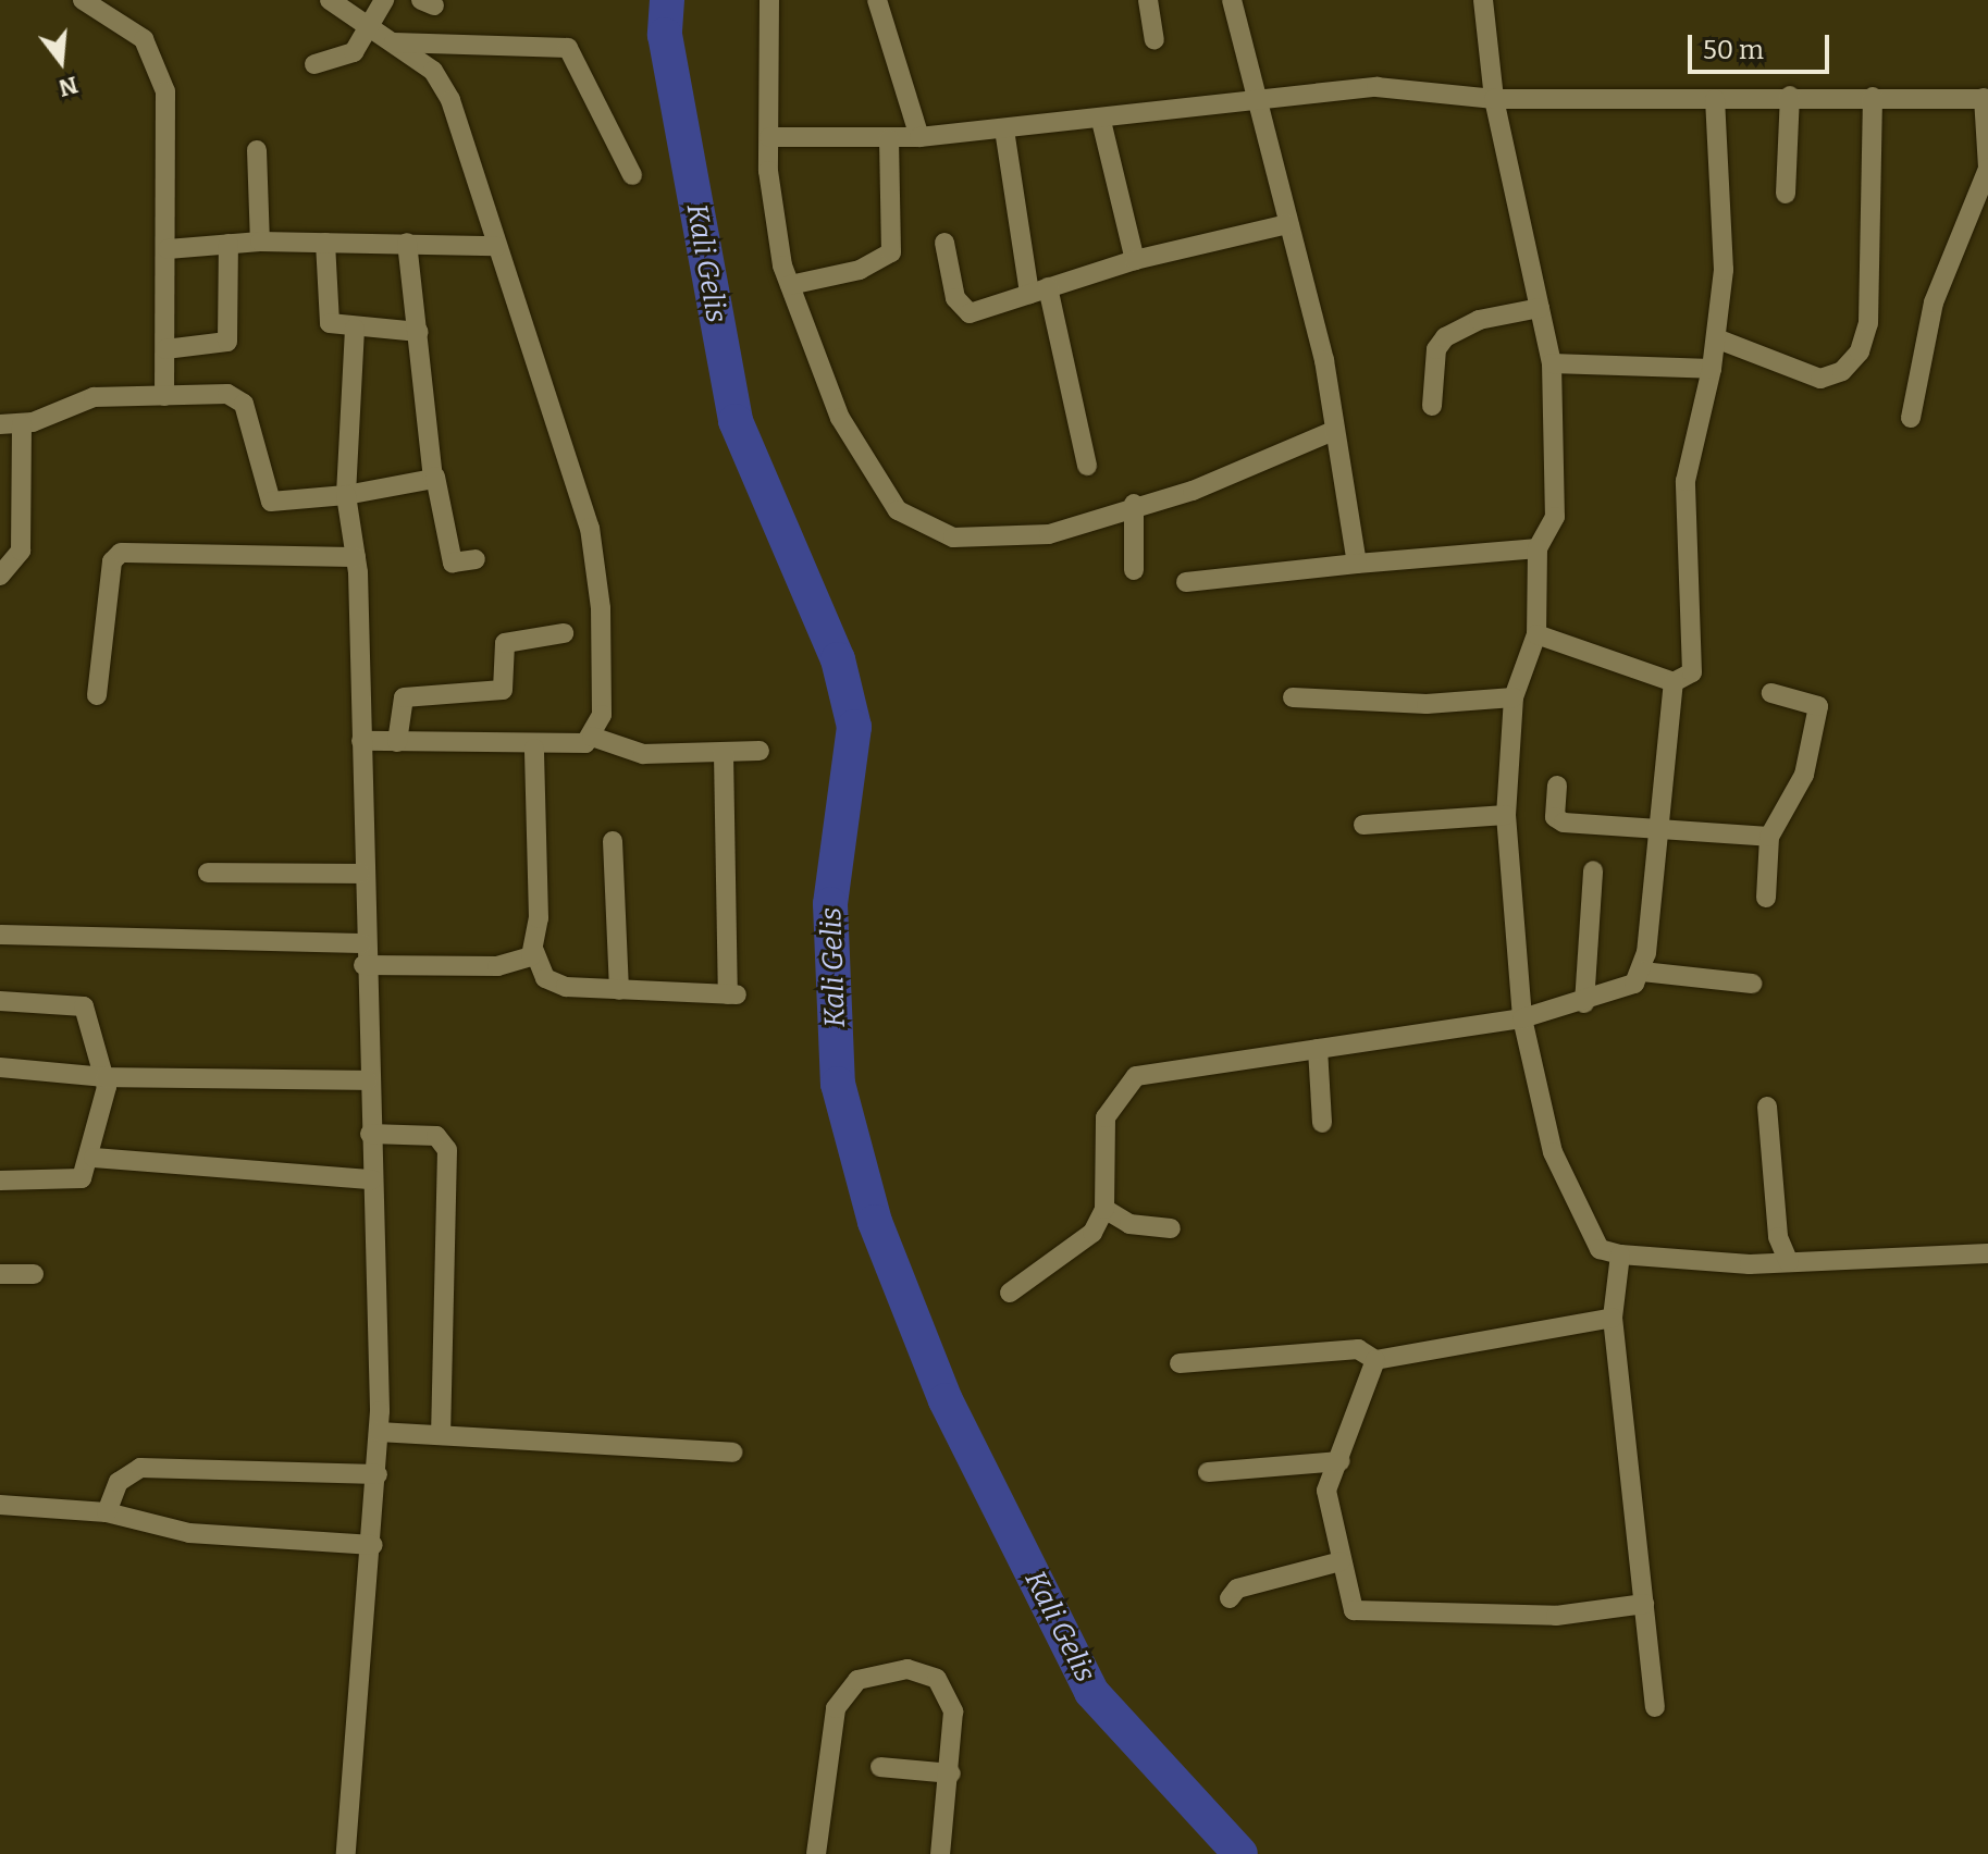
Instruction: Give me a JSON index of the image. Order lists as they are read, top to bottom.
{
  "water": ["Kali Gelis"],
  "scale_bar": "50 m",
  "north": "bottom"
}
